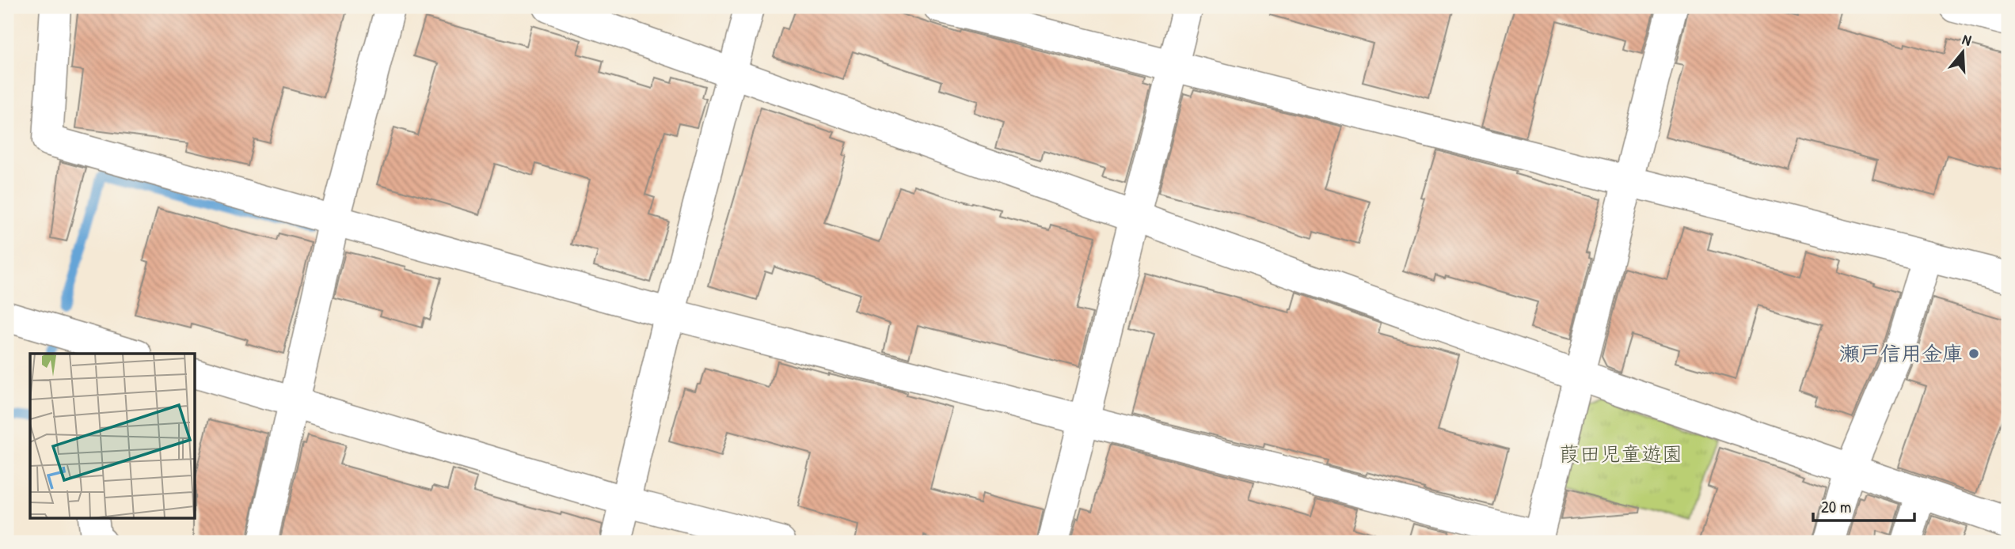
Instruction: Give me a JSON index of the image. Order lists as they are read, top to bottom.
{
  "parks": ["葭田児童遊園"],
  "places": ["瀬戸信用金庫"],
  "scale_bar": "20 m",
  "north": "top"
}
